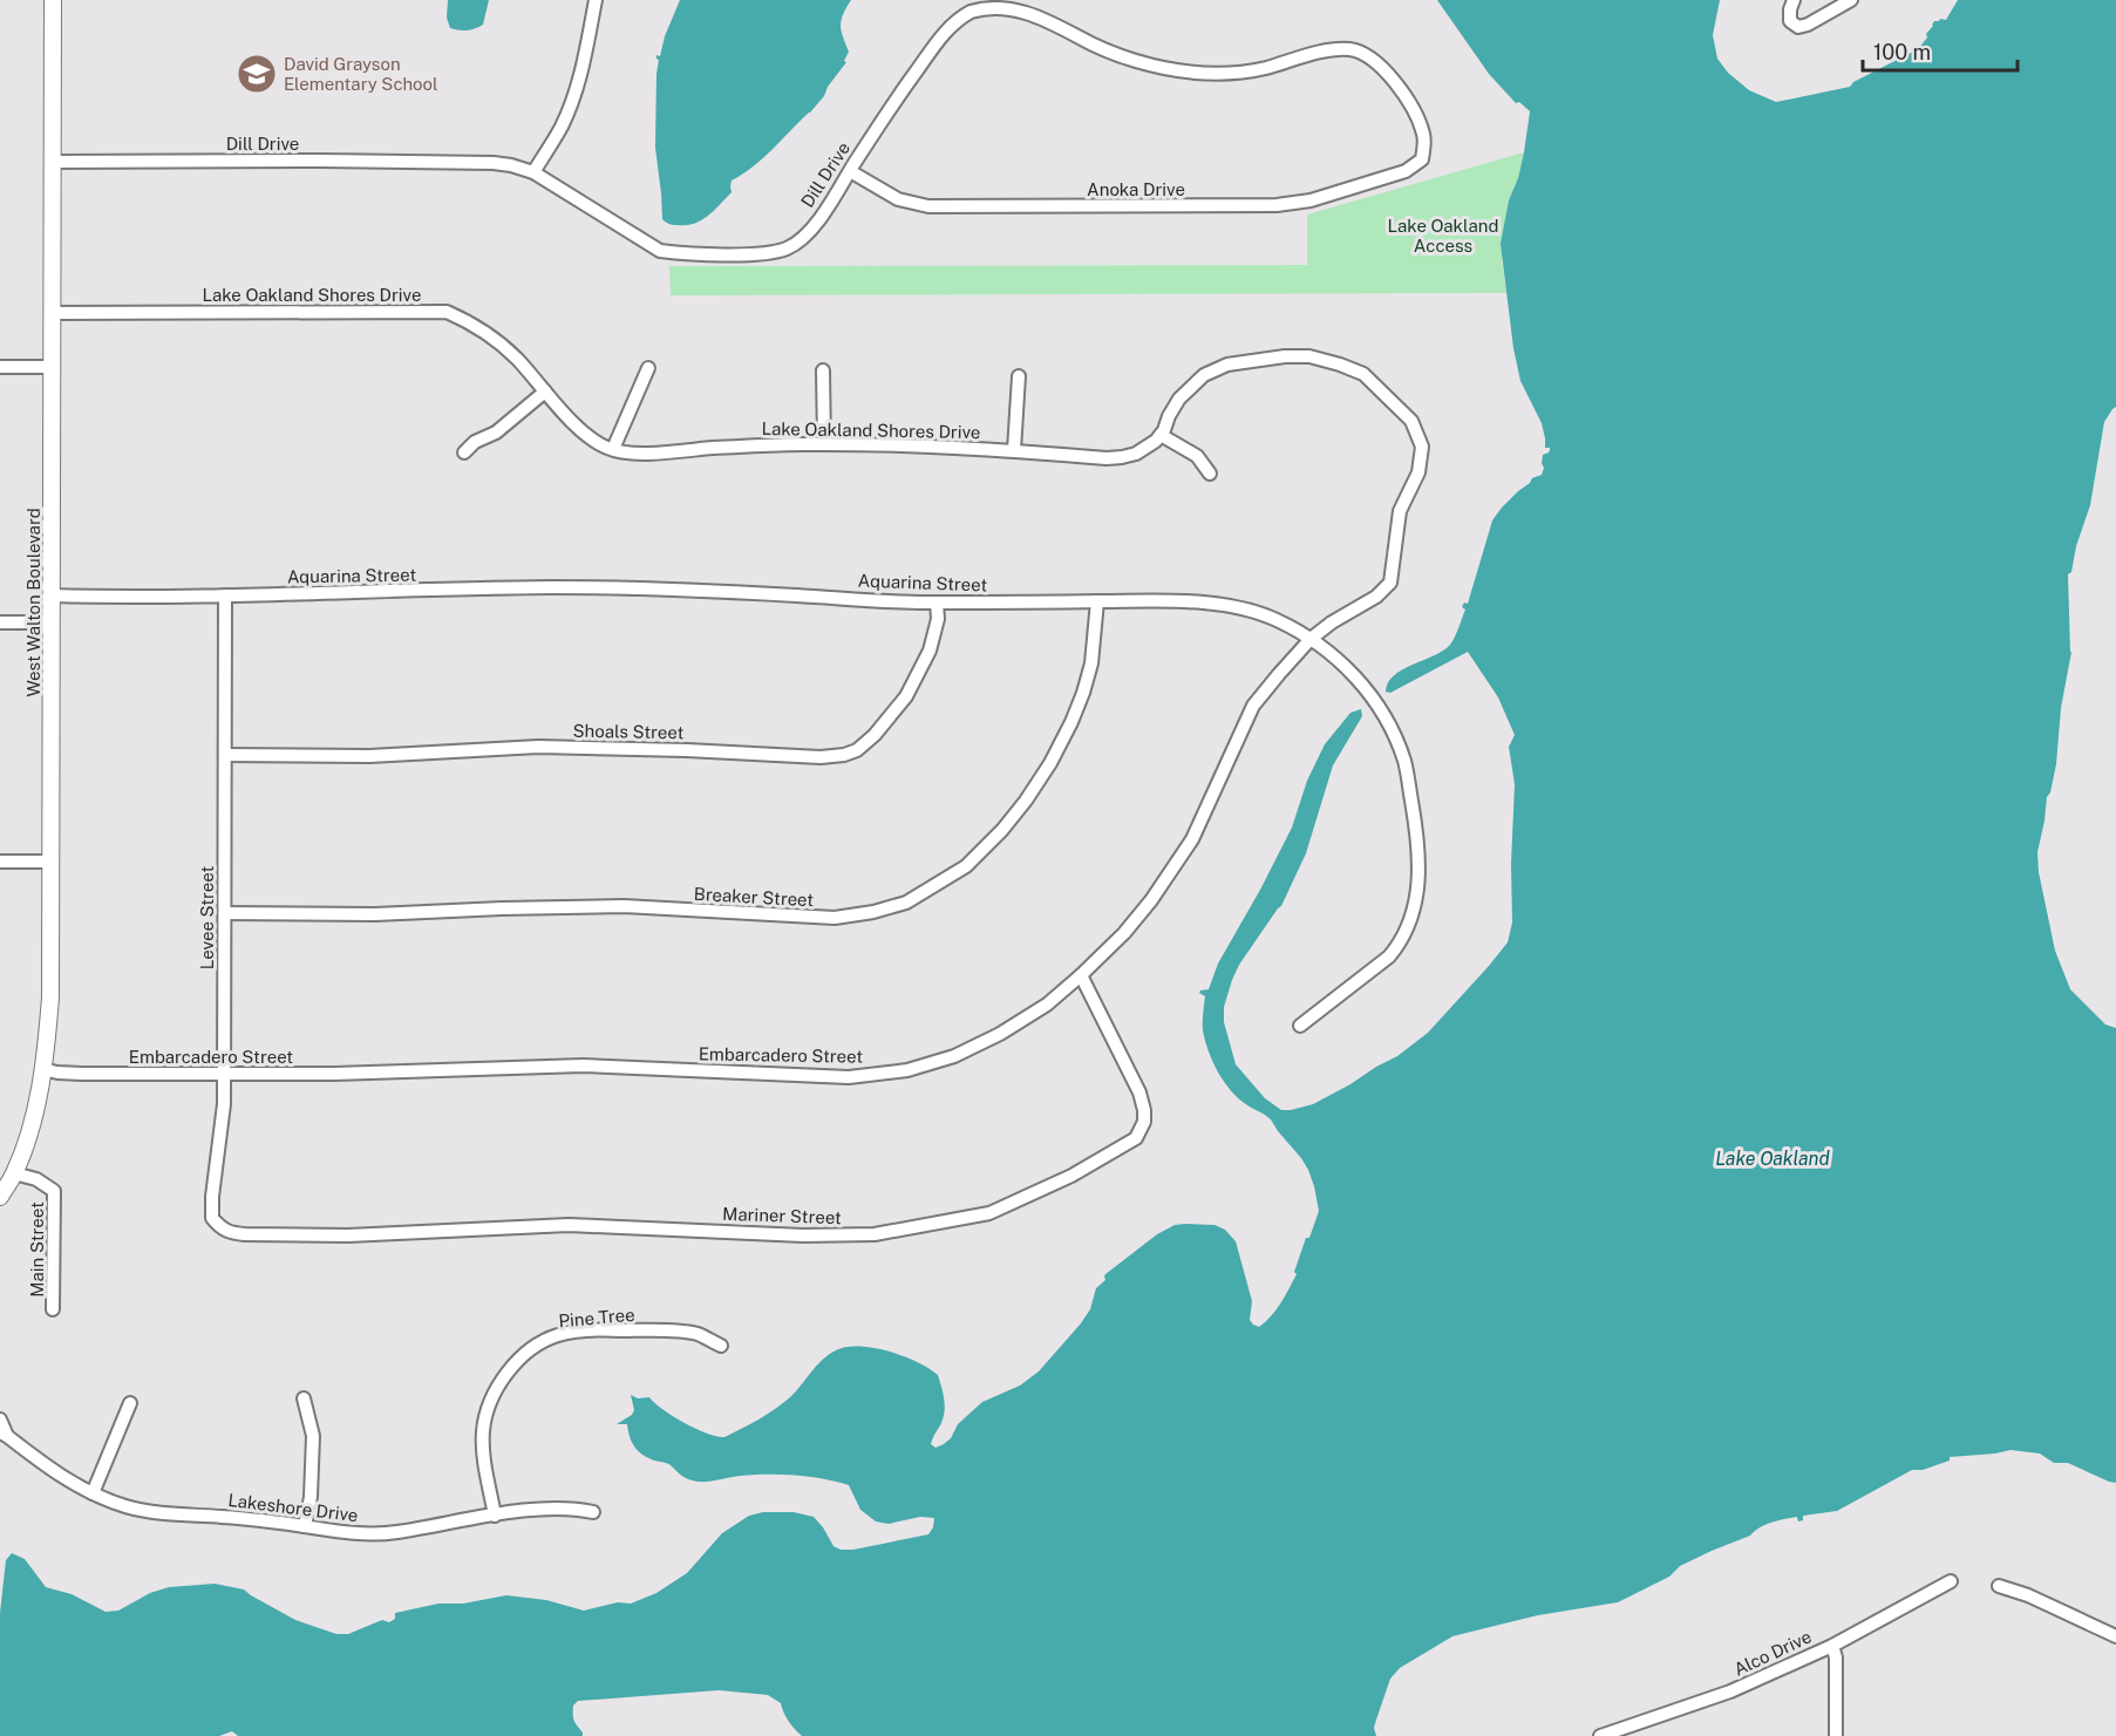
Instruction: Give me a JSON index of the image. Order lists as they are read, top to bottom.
{
  "streets": {
    "main road": ["West Walton Boulevard"],
    "street": [
      "Dill Drive",
      "Anoka Drive",
      "Lake Oakland Shores Drive",
      "Aquarina Street",
      "Shoals Street",
      "Breaker Street",
      "Levee Street",
      "Embarcadero Street",
      "Mariner Street",
      "Main Street",
      "Pine Tree",
      "Lakeshore Drive",
      "Alco Drive"
    ]
  },
  "crossings": [
    ["Dill Drive", "Anoka Drive"],
    ["Dill Drive", "West Walton Boulevard"],
    ["Lake Oakland Shores Drive", "Aquarina Street"],
    ["Lake Oakland Shores Drive", "West Walton Boulevard"],
    ["Lake Oakland Shores Drive", "Embarcadero Street"],
    ["Aquarina Street", "West Walton Boulevard"],
    ["Aquarina Street", "Shoals Street"],
    ["Aquarina Street", "Breaker Street"],
    ["Aquarina Street", "Levee Street"],
    ["Aquarina Street", "Embarcadero Street"],
    ["West Walton Boulevard", "Embarcadero Street"],
    ["West Walton Boulevard", "Main Street"],
    ["Shoals Street", "Levee Street"],
    ["Breaker Street", "Levee Street"],
    ["Levee Street", "Embarcadero Street"],
    ["Levee Street", "Mariner Street"],
    ["Embarcadero Street", "Mariner Street"],
    ["Pine Tree", "Lakeshore Drive"]
  ],
  "water": ["Lake Oakland"],
  "parks": ["Lake Oakland Access"],
  "places": {
    "school or university": ["David Grayson Elementary School"]
  },
  "scale_bar": "100 m"
}
